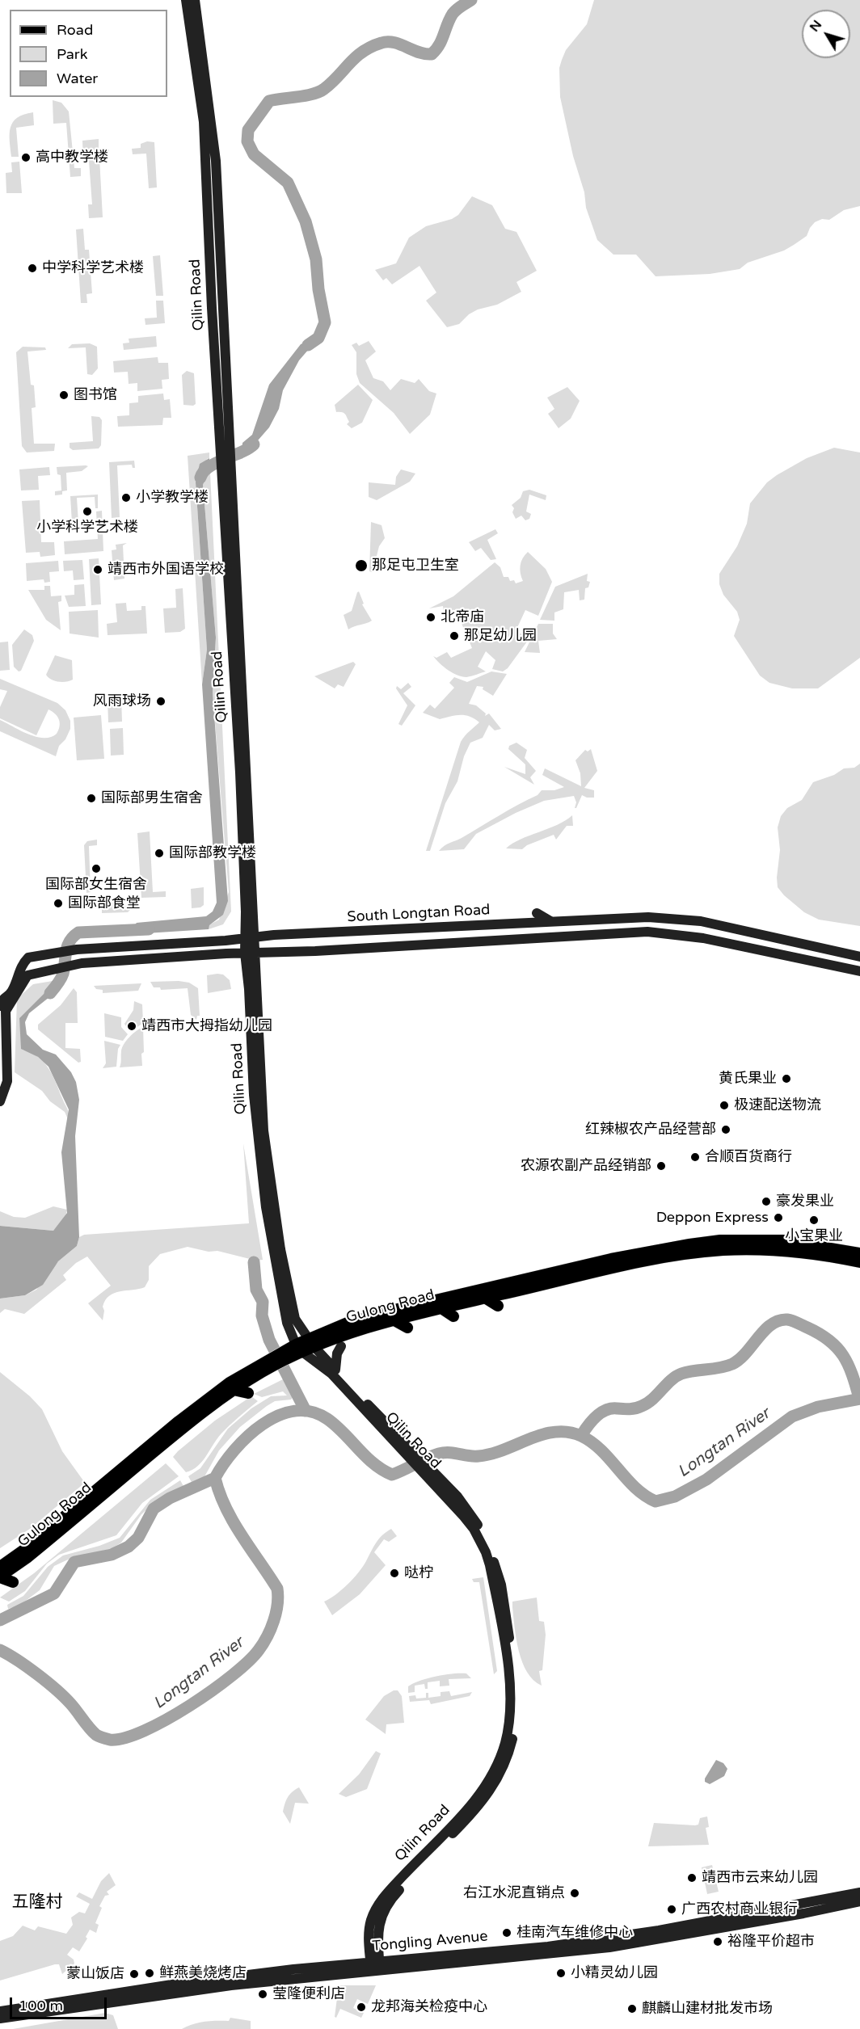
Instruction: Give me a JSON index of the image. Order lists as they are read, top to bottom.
{
  "streets": {
    "main road": [
      "Qilin Road",
      "South Longtan Road",
      "Gulong Road",
      "Tongling Avenue"
    ]
  },
  "crossings": [
    ["Qilin Road", "South Longtan Road"],
    ["Qilin Road", "Gulong Road"],
    ["Qilin Road", "Tongling Avenue"]
  ],
  "districts": ["五隆村"],
  "water": ["Longtan River"],
  "places": [
    "高中教学楼",
    "中学科学艺术楼",
    "图书馆",
    "小学教学楼",
    "小学科学艺术楼",
    "那足屯卫生室",
    "靖西市外国语学校",
    "北帝庙",
    "那足幼儿园",
    "风雨球场",
    "国际部男生宿舍",
    "国际部教学楼",
    "国际部女生宿舍",
    "国际部食堂",
    "靖西市大拇指幼儿园",
    "黄氏果业",
    "极速配送物流",
    "红辣椒农产品经营部",
    "合顺百货商行",
    "农源农副产品经销部",
    "豪发果业",
    "Deppon Express",
    "小宝果业",
    "哒柠",
    "靖西市云来幼儿园",
    "右江水泥直销点",
    "广西农村商业银行",
    "桂南汽车维修中心",
    "裕隆平价超市",
    "鲜燕美烧烤店",
    "小精灵幼儿园",
    "蒙山饭店",
    "莹隆便利店",
    "龙邦海关检疫中心",
    "麒麟山建材批发市场"
  ],
  "legend": ["Road", "Park", "Water"],
  "scale_bar": "100 m",
  "north": "top left"
}
